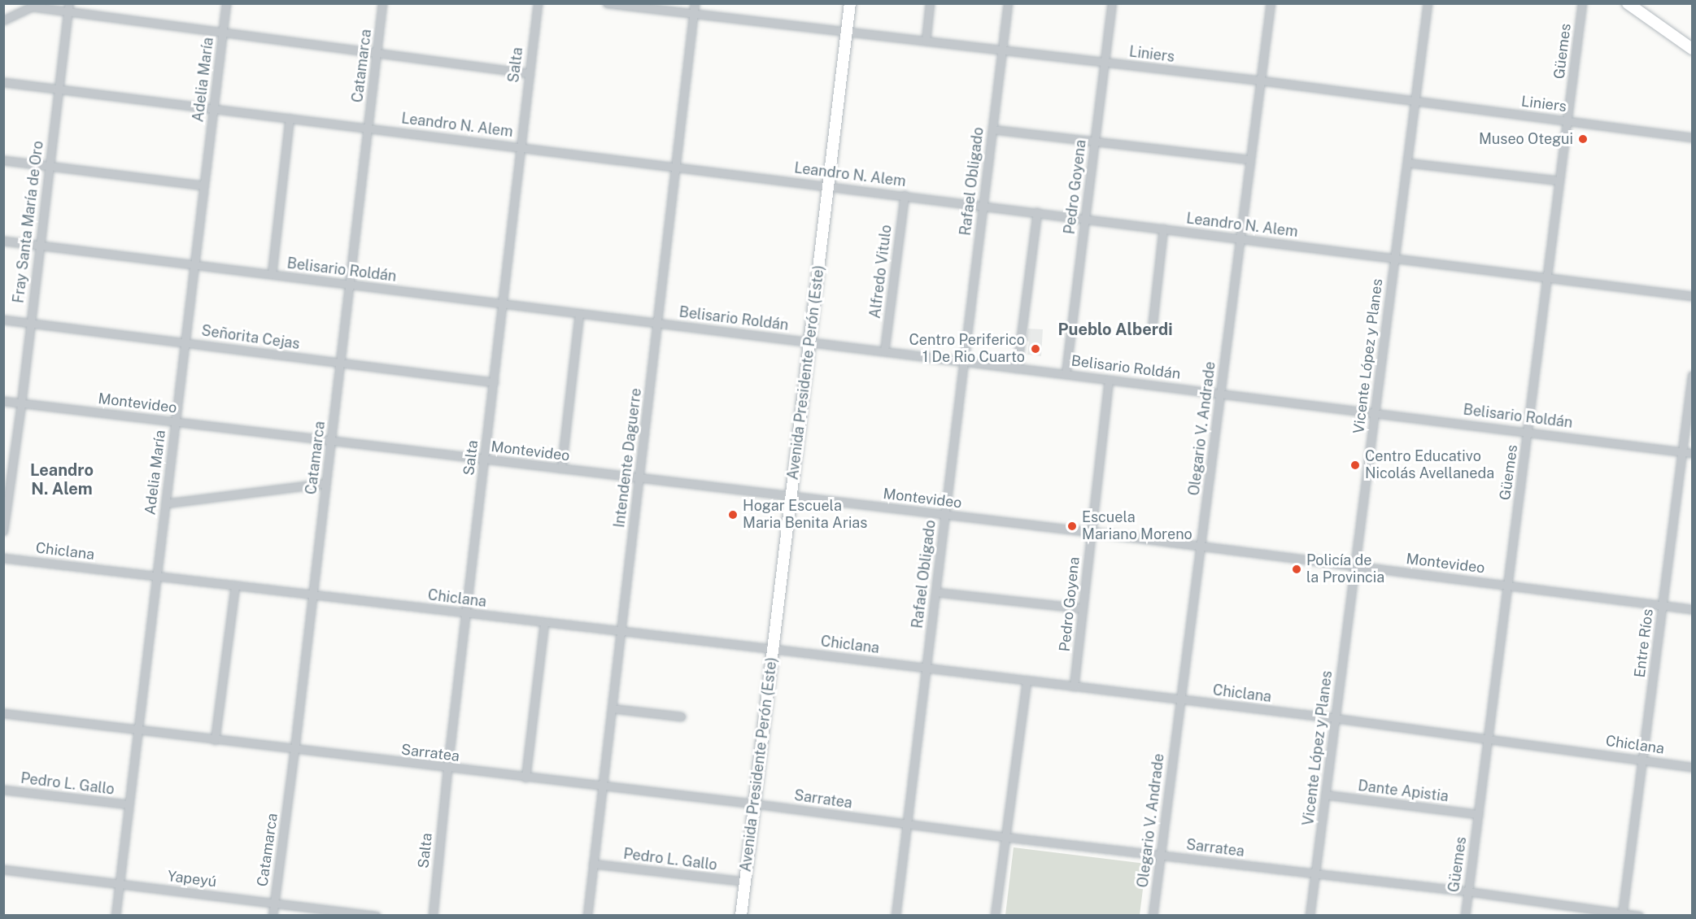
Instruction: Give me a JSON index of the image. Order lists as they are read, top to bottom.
{
  "streets": {
    "main road": ["Avenida Presidente Perón (Este)"],
    "street": [
      "Güemes",
      "Liniers",
      "Salta",
      "Catamarca",
      "Adelia María",
      "Leandro N. Alem",
      "Rafael Obligado",
      "Pedro Goyena",
      "Fray Santa María de Oro",
      "Belisario Roldán",
      "Alfredo Vitulo",
      "Señorita Cejas",
      "Vicente López y Planes",
      "Montevideo",
      "Olegario V. Andrade",
      "Intendente Daguerre",
      "Chiclana",
      "Entre Ríos",
      "Sarratea",
      "Pedro L. Gallo",
      "Dante Apistia",
      "Yapeyú"
    ]
  },
  "crossings": [
    ["Güemes", "Liniers"],
    ["Güemes", "Leandro N. Alem"],
    ["Güemes", "Belisario Roldán"],
    ["Güemes", "Montevideo"],
    ["Güemes", "Chiclana"],
    ["Güemes", "Sarratea"],
    ["Güemes", "Dante Apistia"],
    ["Liniers", "Rafael Obligado"],
    ["Liniers", "Pedro Goyena"],
    ["Liniers", "Vicente López y Planes"],
    ["Liniers", "Avenida Presidente Perón (Este)"],
    ["Liniers", "Olegario V. Andrade"],
    ["Liniers", "Intendente Daguerre"],
    ["Salta", "Leandro N. Alem"],
    ["Salta", "Belisario Roldán"],
    ["Salta", "Señorita Cejas"],
    ["Salta", "Montevideo"],
    ["Salta", "Chiclana"],
    ["Salta", "Sarratea"],
    ["Catamarca", "Leandro N. Alem"],
    ["Catamarca", "Belisario Roldán"],
    ["Catamarca", "Señorita Cejas"],
    ["Catamarca", "Montevideo"],
    ["Catamarca", "Chiclana"],
    ["Catamarca", "Sarratea"],
    ["Catamarca", "Yapeyú"],
    ["Adelia María", "Leandro N. Alem"],
    ["Adelia María", "Belisario Roldán"],
    ["Adelia María", "Señorita Cejas"],
    ["Adelia María", "Montevideo"],
    ["Adelia María", "Chiclana"],
    ["Adelia María", "Sarratea"],
    ["Adelia María", "Pedro L. Gallo"],
    ["Adelia María", "Yapeyú"],
    ["Leandro N. Alem", "Rafael Obligado"],
    ["Leandro N. Alem", "Pedro Goyena"],
    ["Leandro N. Alem", "Fray Santa María de Oro"],
    ["Leandro N. Alem", "Alfredo Vitulo"],
    ["Leandro N. Alem", "Vicente López y Planes"],
    ["Leandro N. Alem", "Avenida Presidente Perón (Este)"],
    ["Leandro N. Alem", "Olegario V. Andrade"],
    ["Leandro N. Alem", "Intendente Daguerre"],
    ["Rafael Obligado", "Belisario Roldán"],
    ["Rafael Obligado", "Montevideo"],
    ["Rafael Obligado", "Chiclana"],
    ["Rafael Obligado", "Sarratea"],
    ["Pedro Goyena", "Belisario Roldán"],
    ["Pedro Goyena", "Montevideo"],
    ["Pedro Goyena", "Chiclana"],
    ["Fray Santa María de Oro", "Belisario Roldán"],
    ["Fray Santa María de Oro", "Señorita Cejas"],
    ["Fray Santa María de Oro", "Montevideo"],
    ["Belisario Roldán", "Alfredo Vitulo"],
    ["Belisario Roldán", "Vicente López y Planes"],
    ["Belisario Roldán", "Avenida Presidente Perón (Este)"],
    ["Belisario Roldán", "Olegario V. Andrade"],
    ["Belisario Roldán", "Intendente Daguerre"],
    ["Belisario Roldán", "Entre Ríos"],
    ["Vicente López y Planes", "Montevideo"],
    ["Vicente López y Planes", "Chiclana"],
    ["Vicente López y Planes", "Sarratea"],
    ["Vicente López y Planes", "Dante Apistia"],
    ["Avenida Presidente Perón (Este)", "Montevideo"],
    ["Avenida Presidente Perón (Este)", "Chiclana"],
    ["Avenida Presidente Perón (Este)", "Sarratea"],
    ["Avenida Presidente Perón (Este)", "Pedro L. Gallo"],
    ["Montevideo", "Olegario V. Andrade"],
    ["Montevideo", "Intendente Daguerre"],
    ["Montevideo", "Entre Ríos"],
    ["Olegario V. Andrade", "Chiclana"],
    ["Olegario V. Andrade", "Sarratea"],
    ["Intendente Daguerre", "Chiclana"],
    ["Intendente Daguerre", "Sarratea"],
    ["Intendente Daguerre", "Pedro L. Gallo"],
    ["Chiclana", "Entre Ríos"],
    ["Entre Ríos", "Sarratea"]
  ],
  "districts": ["Pueblo Alberdi", "Leandro N. Alem"],
  "places": [
    "Museo Otegui",
    "Centro Periferico 1 De Rio Cuarto",
    "Centro Educativo Nicolás Avellaneda",
    "Hogar Escuela Maria Benita Arias",
    "Escuela Mariano Moreno",
    "Policía de la Provincia"
  ]
}
